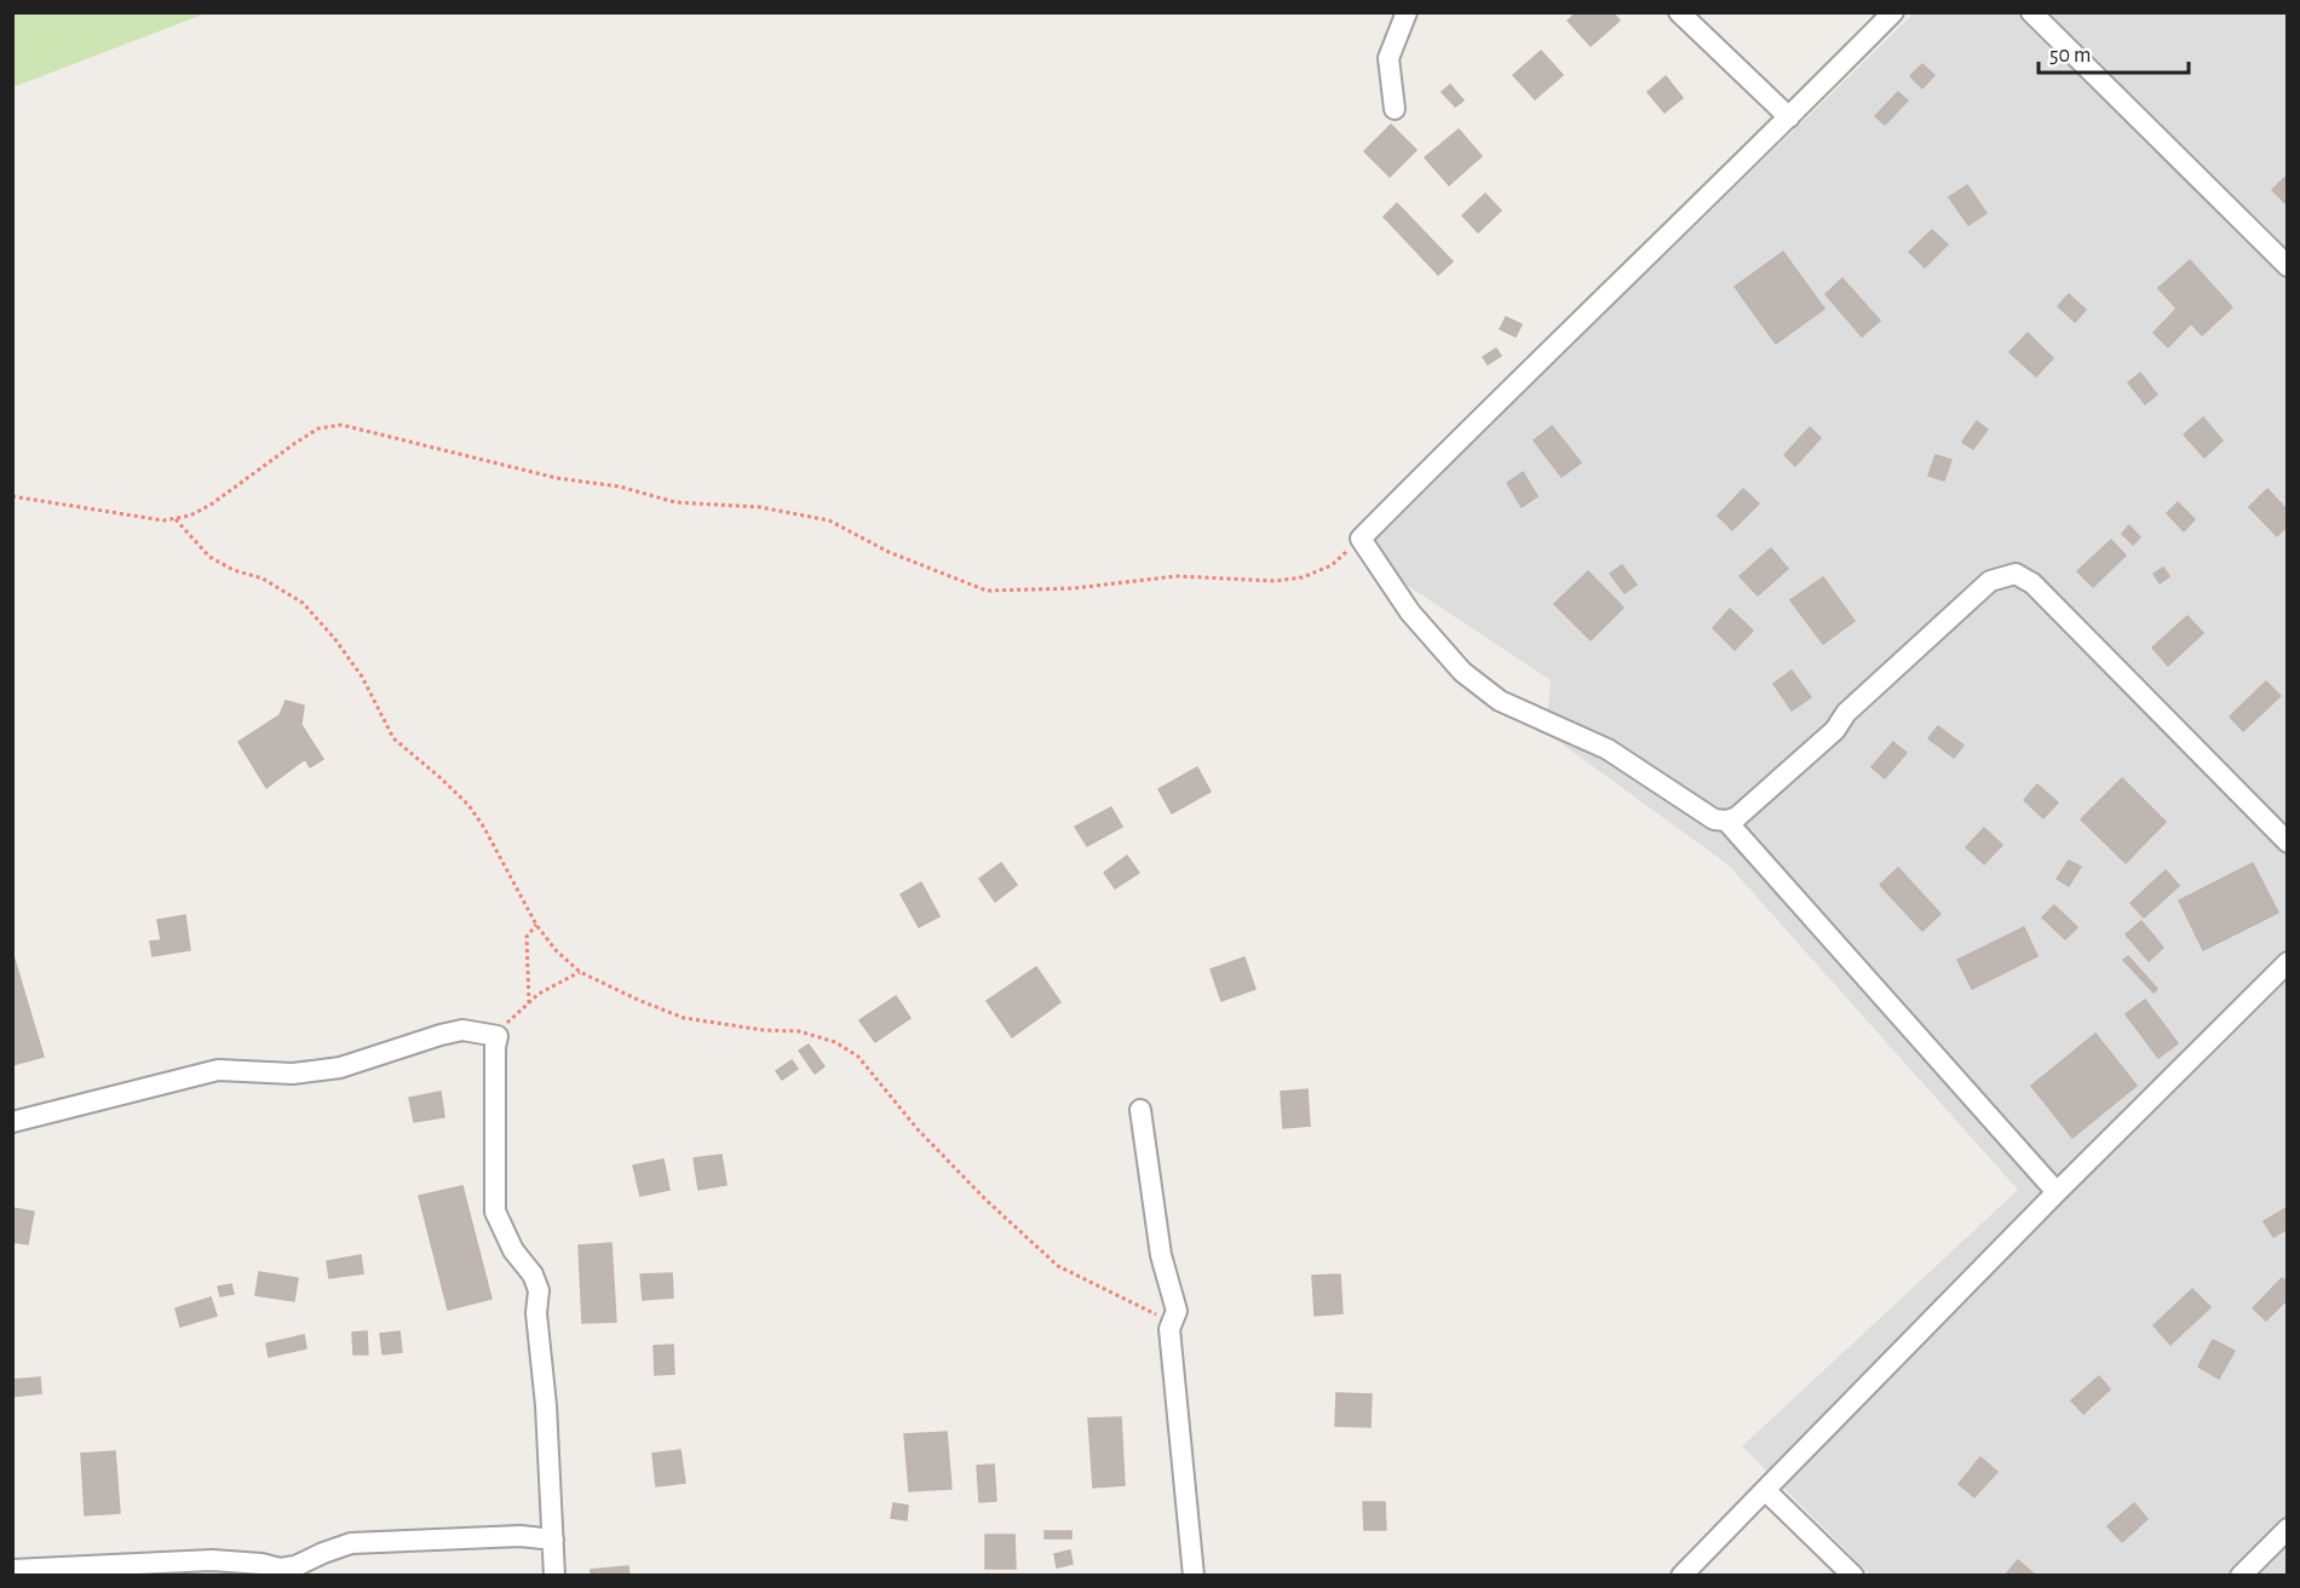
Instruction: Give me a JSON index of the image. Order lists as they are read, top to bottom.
{
  "scale_bar": "50 m"
}
